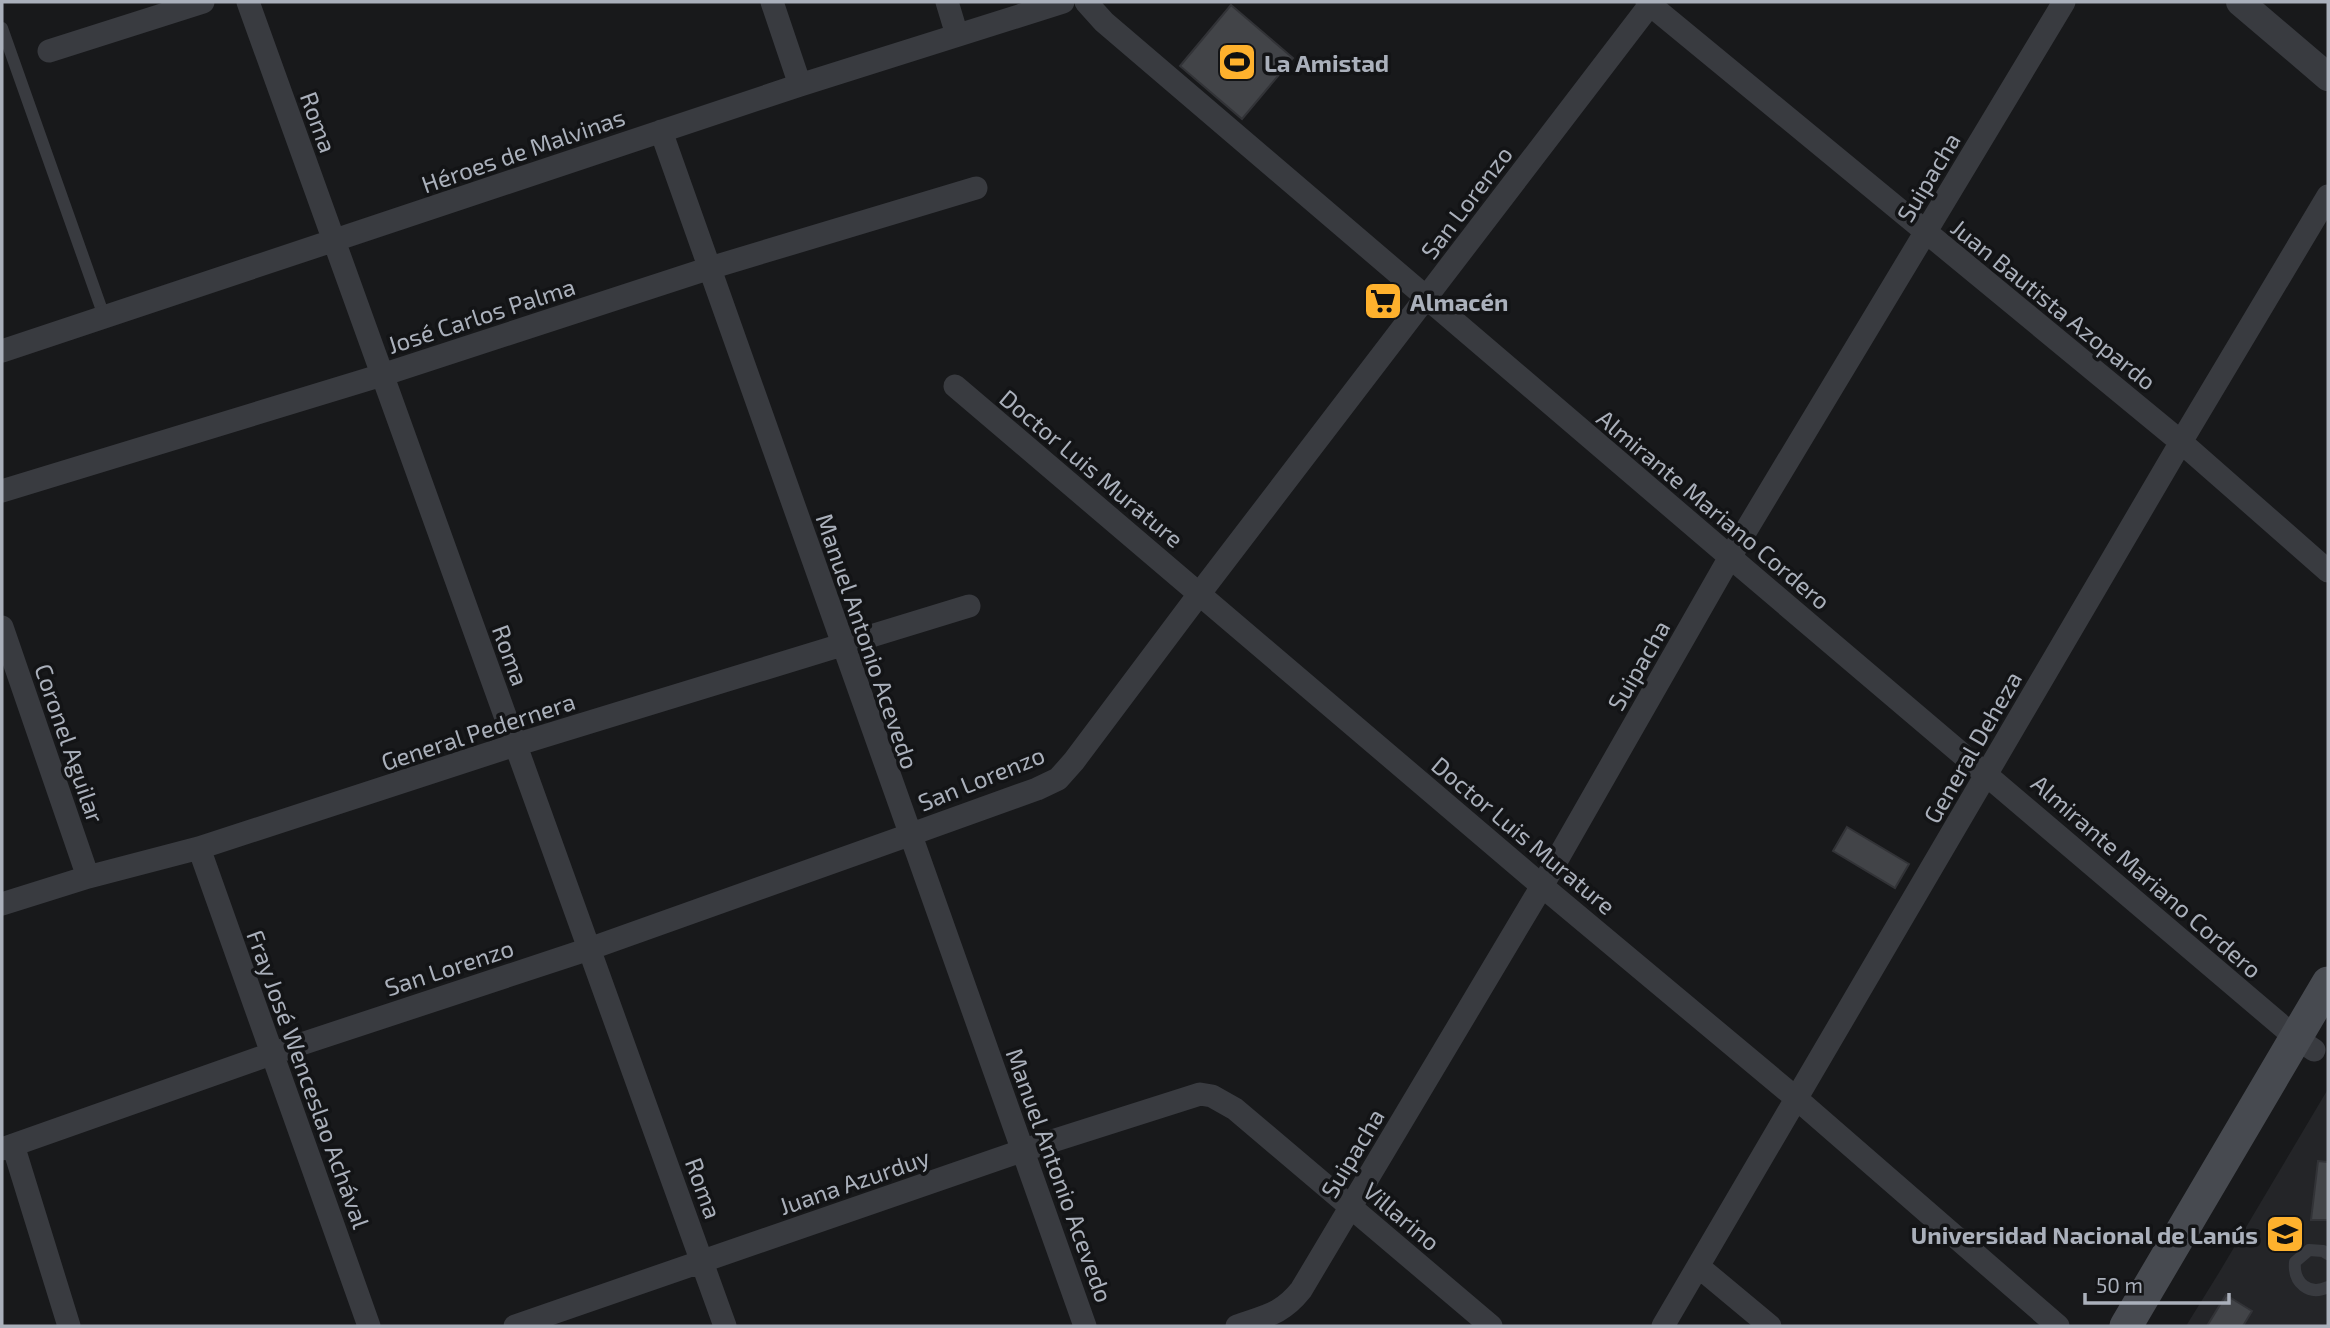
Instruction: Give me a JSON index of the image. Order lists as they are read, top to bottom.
{
  "streets": {
    "street": [
      "Roma",
      "Héroes de Malvinas",
      "Suipacha",
      "San Lorenzo",
      "Juan Bautista Azopardo",
      "José Carlos Palma",
      "Doctor Luis Murature",
      "Almirante Mariano Cordero",
      "Manuel Antonio Acevedo",
      "General Pedernera",
      "Coronel Aguilar",
      "General Deheza",
      "Fray José Wenceslao Achával",
      "Juana Azurduy",
      "Villarino"
    ]
  },
  "crossings": [
    ["Roma", "Héroes de Malvinas"],
    ["Roma", "San Lorenzo"],
    ["Roma", "José Carlos Palma"],
    ["Roma", "General Pedernera"],
    ["Roma", "Juana Azurduy"],
    ["Héroes de Malvinas", "Manuel Antonio Acevedo"],
    ["Suipacha", "Juan Bautista Azopardo"],
    ["Suipacha", "Doctor Luis Murature"],
    ["Suipacha", "Almirante Mariano Cordero"],
    ["Suipacha", "Villarino"],
    ["San Lorenzo", "Juan Bautista Azopardo"],
    ["San Lorenzo", "Doctor Luis Murature"],
    ["San Lorenzo", "Almirante Mariano Cordero"],
    ["San Lorenzo", "Manuel Antonio Acevedo"],
    ["San Lorenzo", "Fray José Wenceslao Achával"],
    ["Juan Bautista Azopardo", "General Deheza"],
    ["José Carlos Palma", "Manuel Antonio Acevedo"],
    ["Doctor Luis Murature", "General Deheza"],
    ["Almirante Mariano Cordero", "General Deheza"],
    ["Manuel Antonio Acevedo", "General Pedernera"],
    ["Manuel Antonio Acevedo", "Juana Azurduy"],
    ["General Pedernera", "Coronel Aguilar"],
    ["General Pedernera", "Fray José Wenceslao Achával"],
    ["Juana Azurduy", "Villarino"]
  ],
  "places": {
    "sports": ["La Amistad"],
    "supermarket": ["Almacén"],
    "school or university": ["Universidad Nacional de Lanús"]
  },
  "scale_bar": "50 m"
}
